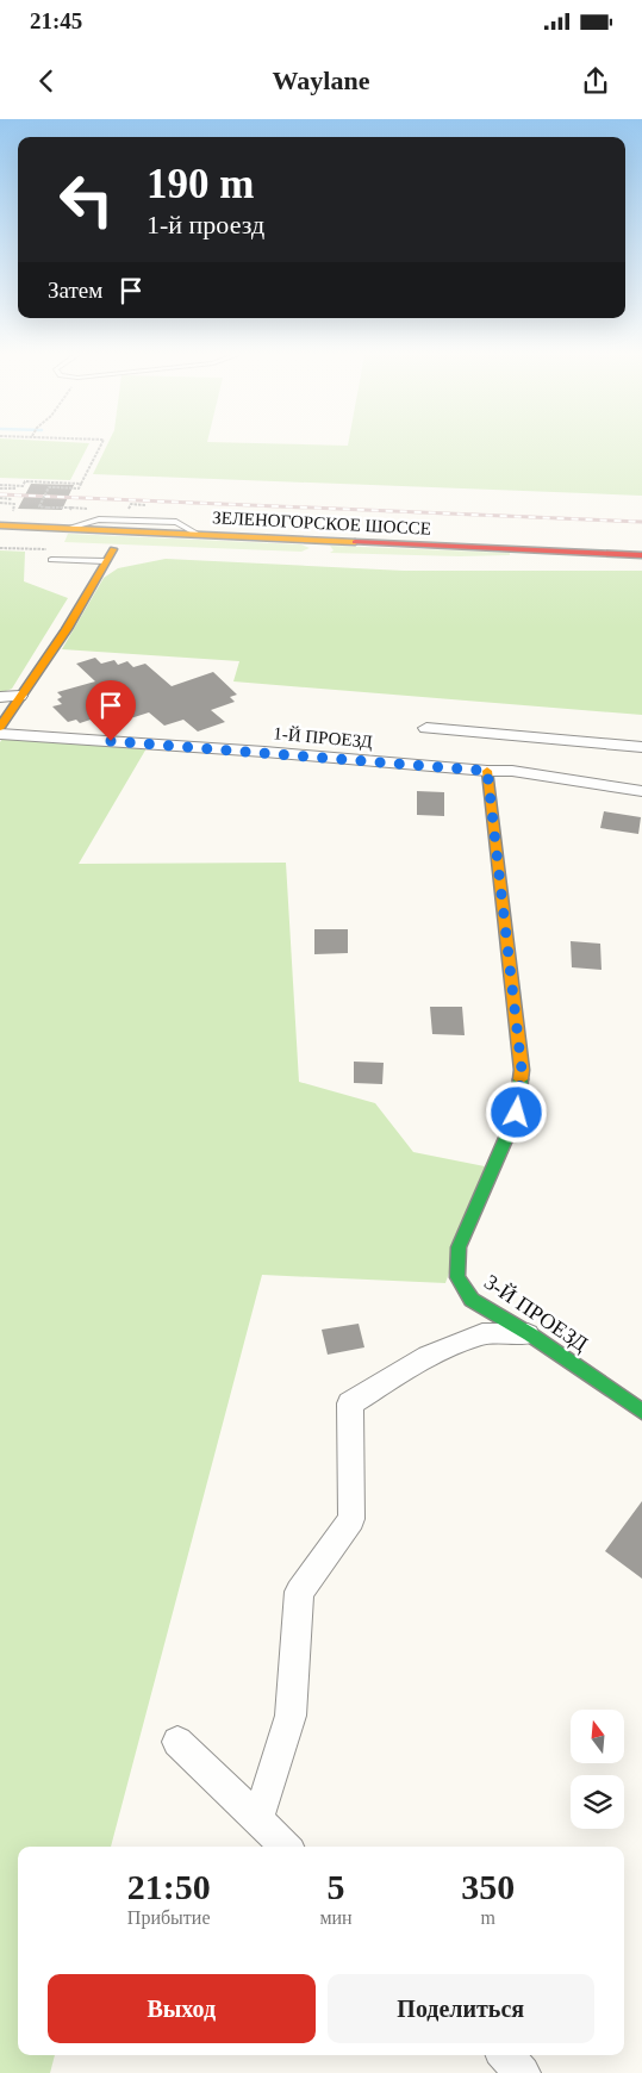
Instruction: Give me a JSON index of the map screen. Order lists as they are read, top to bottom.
{
  "streets": {
    "street": ["ЗЕЛЕНОГОРСКОЕ ШОССЕ", "1-Й ПРОЕЗД", "3-Й ПРОЕЗД"]
  },
  "crossings": [
    ["1-Й ПРОЕЗД", "3-Й ПРОЕЗД"]
  ],
  "north": "top",
  "page": {
    "status": "21:45",
    "header": "Waylane",
    "turn": ["190 m", "1-й проезд"],
    "then": "Затем",
    "eta": [
      "21:50",
      "Прибытие",
      "5",
      "мин",
      "350",
      "m"
    ],
    "buttons": ["Выход", "Поделиться"]
  }
}
